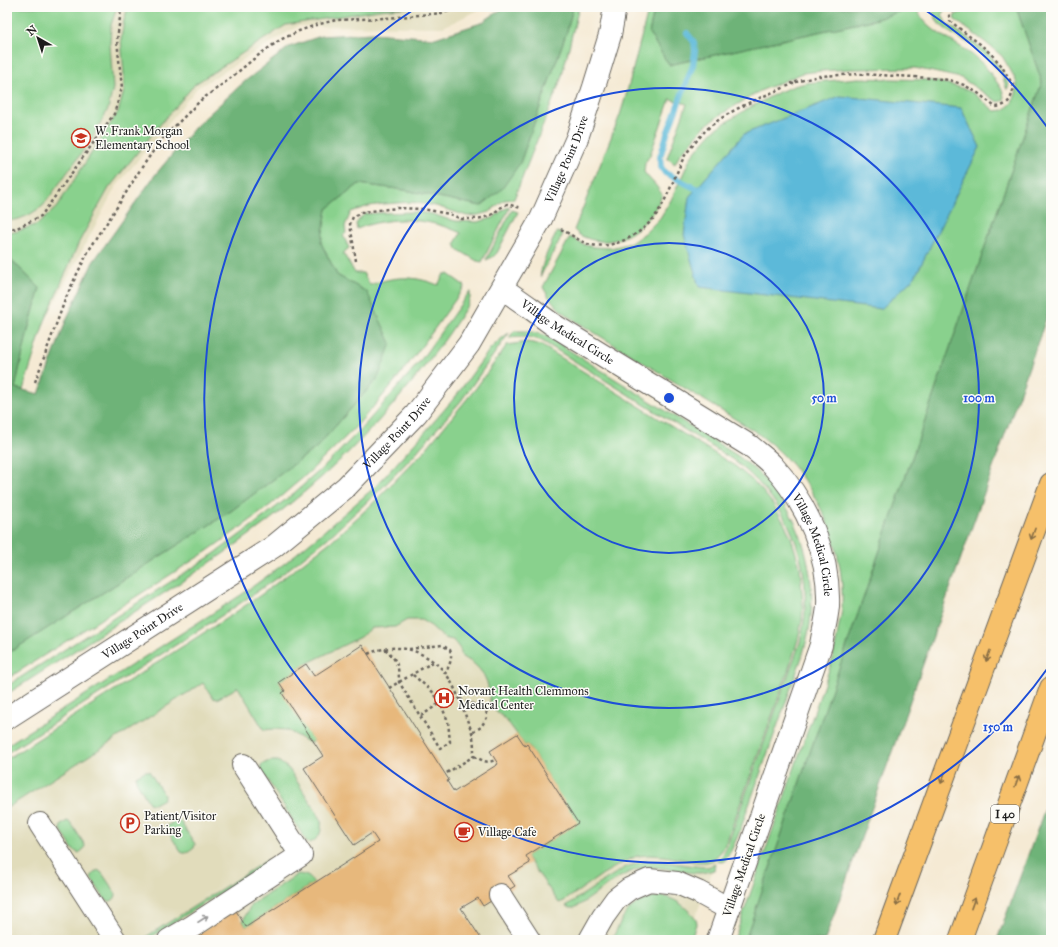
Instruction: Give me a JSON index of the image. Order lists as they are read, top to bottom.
{
  "streets": {
    "highway": ["I 40"],
    "street": ["Village Point Drive", "Village Medical Circle"]
  },
  "crossings": [
    ["Village Point Drive", "Village Medical Circle"]
  ],
  "places": {
    "school or university": ["W. Frank Morgan Elementary School"],
    "hospital": ["Novant Health Clemmons Medical Center"],
    "parking": ["Patient/Visitor Parking"],
    "cafe": ["Village Cafe"]
  },
  "north": "top left",
  "rings": ["50 m", "100 m", "150 m"]
}
